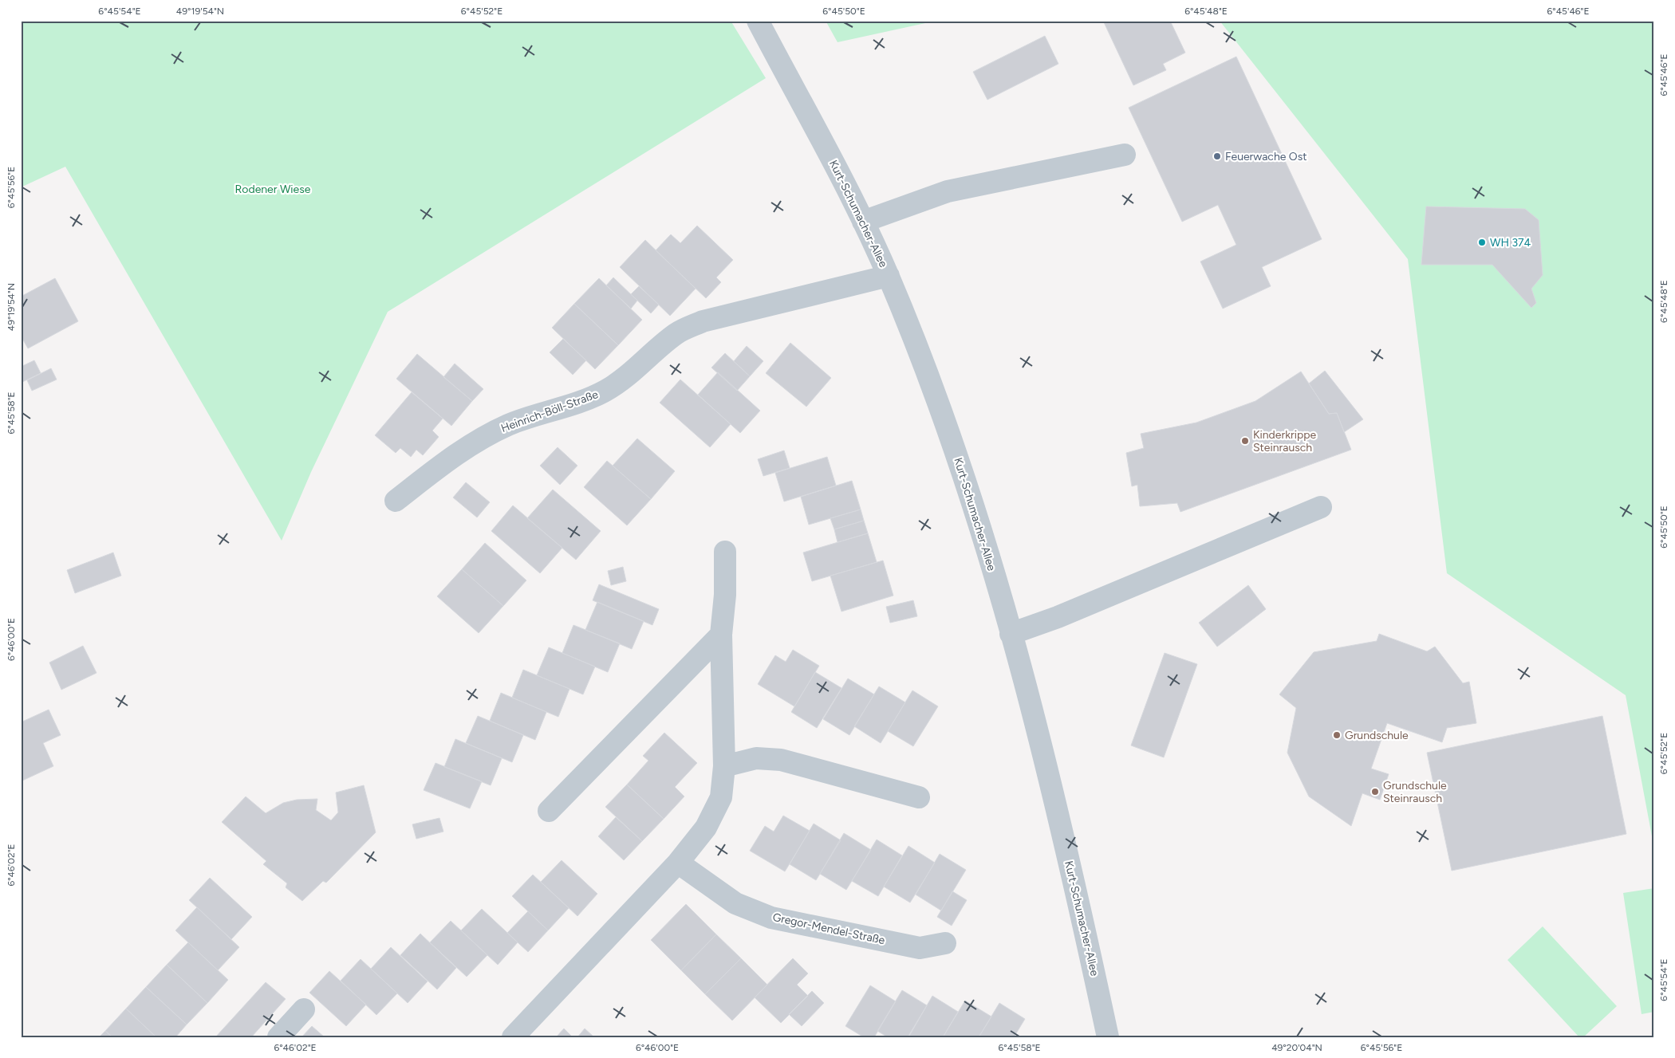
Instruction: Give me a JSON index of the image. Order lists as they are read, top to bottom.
{
  "streets": {
    "street": ["Kurt-Schumacher-Allee", "Heinrich-Böll-Straße", "Gregor-Mendel-Straße"]
  },
  "crossings": [
    ["Kurt-Schumacher-Allee", "Heinrich-Böll-Straße"]
  ],
  "parks": ["Rodener Wiese"],
  "places": [
    "Feuerwache Ost",
    "WH 374",
    "Kinderkrippe Steinrausch",
    "Grundschule",
    "Grundschule Steinrausch"
  ],
  "coordinates": [
    "6°45'54\"E",
    "49°19'54\"N",
    "6°45'52\"E",
    "6°45'50\"E",
    "6°45'48\"E",
    "6°45'46\"E",
    "6°45'56\"E",
    "6°45'58\"E",
    "6°46'00\"E",
    "6°46'02\"E",
    "49°20'04\"N"
  ]
}
